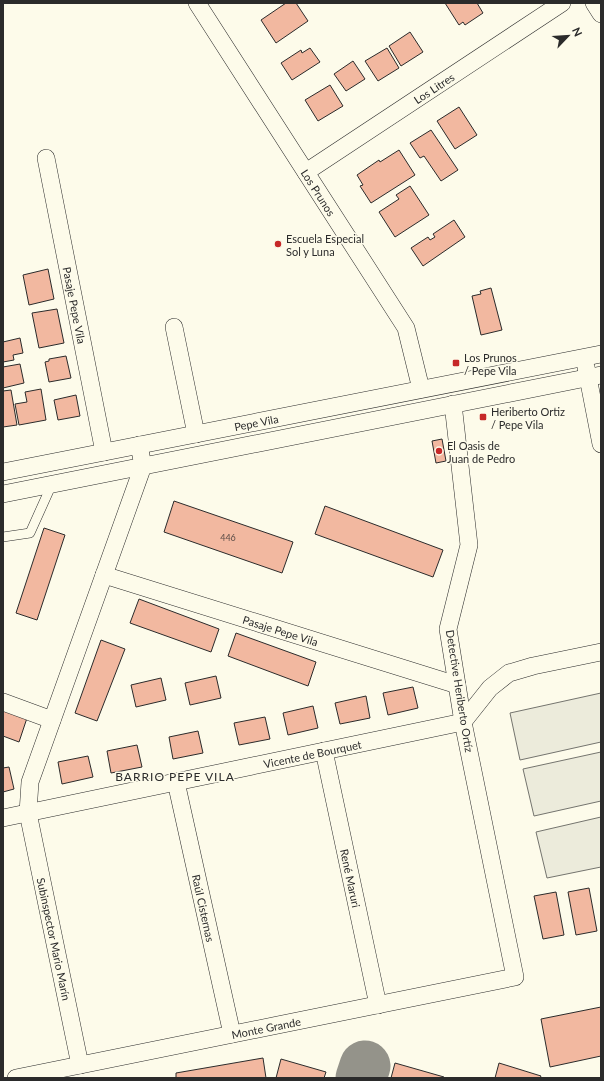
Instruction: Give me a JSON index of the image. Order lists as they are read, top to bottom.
{
  "streets": {
    "street": [
      "Los Litres",
      "Los Prunos",
      "Pasaje Pepe Vila",
      "Pepe Vila",
      "Detective Heriberto Ortíz",
      "Vicente de Bourquet",
      "René Maruri",
      "Raúl Cisternas",
      "Subinspector Mario Marín",
      "Monte Grande"
    ]
  },
  "crossings": [
    ["Los Litres", "Los Prunos"],
    ["Los Prunos", "Pepe Vila"],
    ["Pasaje Pepe Vila", "Pepe Vila"],
    ["Pasaje Pepe Vila", "Detective Heriberto Ortíz"],
    ["Pepe Vila", "Detective Heriberto Ortíz"],
    ["Detective Heriberto Ortíz", "Vicente de Bourquet"],
    ["Detective Heriberto Ortíz", "Monte Grande"],
    ["Vicente de Bourquet", "René Maruri"],
    ["Vicente de Bourquet", "Raúl Cisternas"],
    ["Vicente de Bourquet", "Subinspector Mario Marín"],
    ["René Maruri", "Monte Grande"],
    ["Raúl Cisternas", "Monte Grande"],
    ["Subinspector Mario Marín", "Monte Grande"]
  ],
  "districts": ["BARRIO PEPE VILA"],
  "places": {
    "other": ["Escuela Especial Sol y Luna", "El Oasis de Juan de Pedro"],
    "transit": ["Los Prunos / Pepe Vila", "Heriberto Ortiz / Pepe Vila"]
  },
  "house_numbers": ["446"],
  "north": "top right"
}
